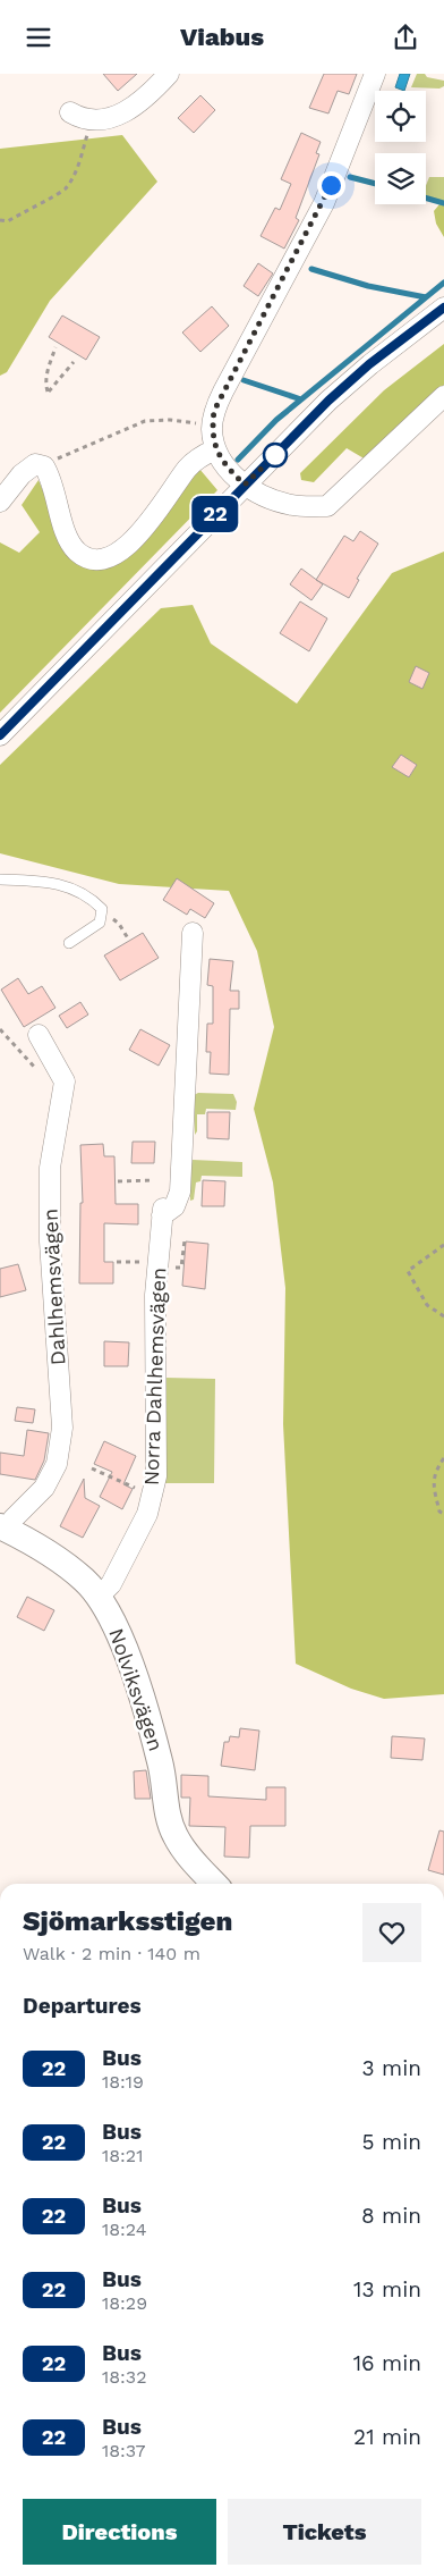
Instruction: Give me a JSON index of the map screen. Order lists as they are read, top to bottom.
{
  "streets": {
    "street": ["Dahlhemsvägen", "Norra Dahlhemsvägen", "Nolviksvägen"]
  },
  "crossings": [
    ["Dahlhemsvägen", "Nolviksvägen"],
    ["Norra Dahlhemsvägen", "Nolviksvägen"]
  ],
  "lines": ["bus line 22"],
  "page": {
    "header": "Viabus",
    "on_map": "22",
    "heading": [
      ["Sjömarksstigen", "Walk · 2 min · 140 m"],
      "Departures"
    ],
    "list": [
      {
        "mark": "22",
        "name": "Bus",
        "note": "18:19",
        "value": "3 min"
      },
      {
        "mark": "22",
        "name": "Bus",
        "note": "18:21",
        "value": "5 min"
      },
      {
        "mark": "22",
        "name": "Bus",
        "note": "18:24",
        "value": "8 min"
      },
      {
        "mark": "22",
        "name": "Bus",
        "note": "18:29",
        "value": "13 min"
      },
      {
        "mark": "22",
        "name": "Bus",
        "note": "18:32",
        "value": "16 min"
      },
      {
        "mark": "22",
        "name": "Bus",
        "note": "18:37",
        "value": "21 min"
      }
    ],
    "buttons": ["Directions", "Tickets"]
  }
}
